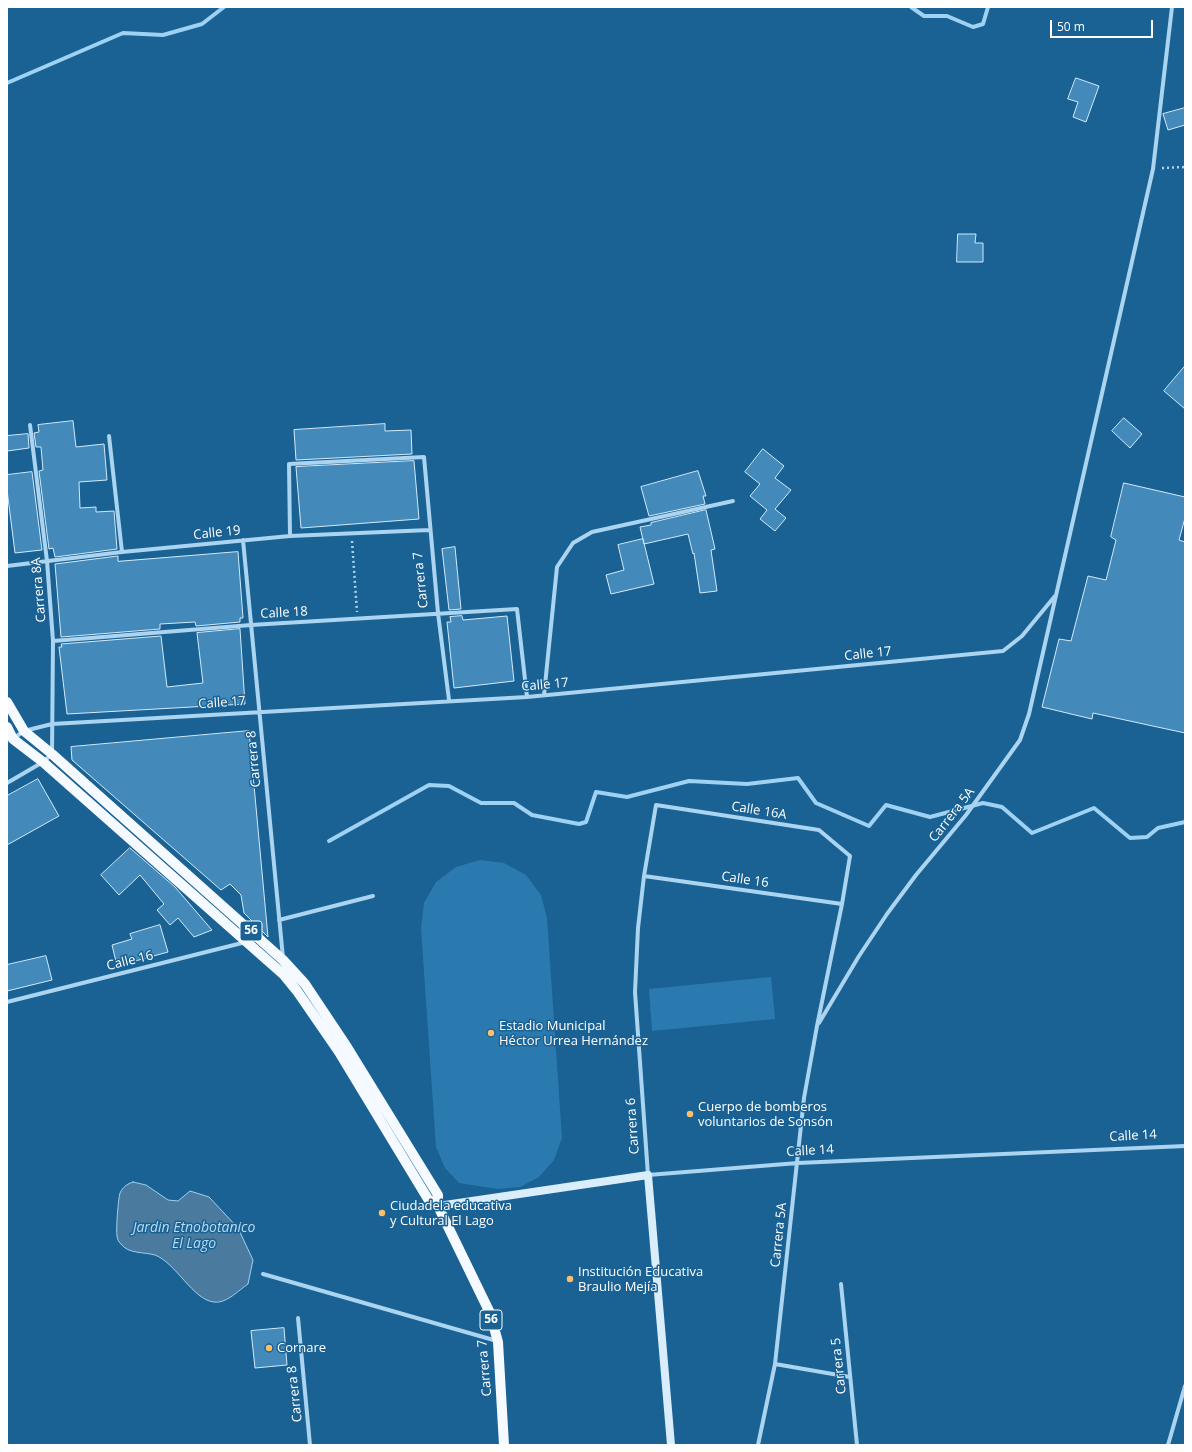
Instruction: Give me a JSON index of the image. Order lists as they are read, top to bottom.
{
  "streets": {
    "main road": [
      "Carrera 7",
      "56",
      "Carrera 6",
      "Calle 14"
    ],
    "street": [
      "Calle 19",
      "Carrera 8A",
      "Calle 18",
      "Calle 17",
      "Carrera 8",
      "Calle 16A",
      "Carrera 5A",
      "Calle 16",
      "Carrera 5"
    ]
  },
  "crossings": [
    ["Calle 19", "Carrera 7"],
    ["Calle 19", "Carrera 8A"],
    ["Calle 19", "Carrera 8"],
    ["Carrera 7", "Calle 18"],
    ["Carrera 7", "Calle 17"],
    ["Carrera 7", "56"],
    ["Carrera 7", "Calle 14"],
    ["Carrera 8A", "Calle 18"],
    ["Carrera 8A", "Calle 17"],
    ["Carrera 8A", "56"],
    ["Calle 18", "Calle 17"],
    ["Calle 18", "Carrera 8"],
    ["Calle 17", "Carrera 8"],
    ["Calle 17", "Carrera 5A"],
    ["Calle 17", "56"],
    ["Carrera 8", "56"],
    ["Calle 16A", "Carrera 5A"],
    ["Calle 16A", "Carrera 6"],
    ["Carrera 5A", "Calle 16"],
    ["Carrera 5A", "Calle 14"],
    ["Calle 16", "56"],
    ["Calle 16", "Carrera 6"],
    ["56", "Calle 14"],
    ["Carrera 6", "Calle 14"]
  ],
  "water": ["Jardin Etnobotanico El Lago"],
  "places": [
    "Estadio Municipal Héctor Urrea Hernández",
    "Cuerpo de bomberos voluntarios de Sonsón",
    "Ciudadela educativa y Cultural El Lago",
    "Institución Educativa Braulio Mejía",
    "Cornare"
  ],
  "scale_bar": "50 m"
}
